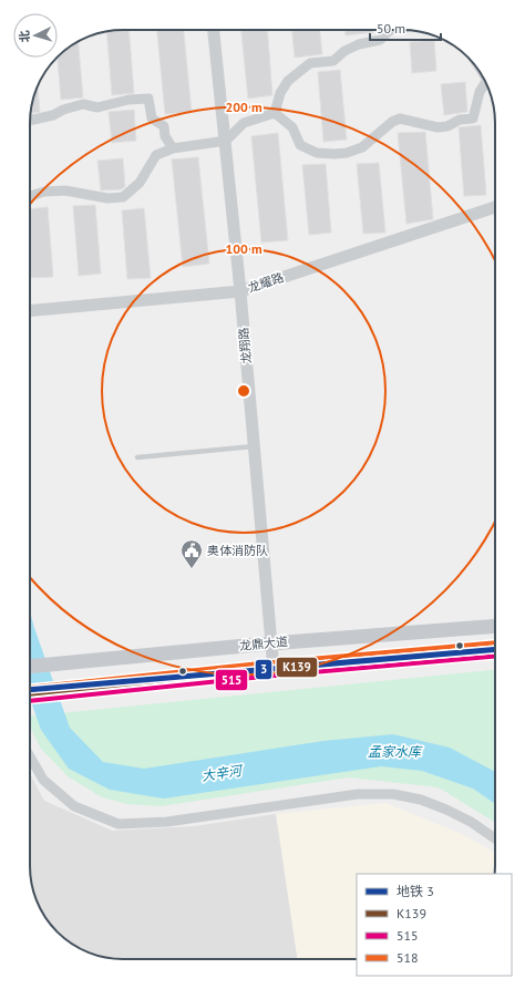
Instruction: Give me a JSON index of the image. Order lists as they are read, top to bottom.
{
  "streets": {
    "main road": ["龙鼎大道"],
    "street": ["龙耀路", "龙翔路"]
  },
  "crossings": [
    ["龙耀路", "龙翔路"],
    ["龙翔路", "龙鼎大道"]
  ],
  "water": ["孟家水库", "大辛河"],
  "places": {
    "public building": ["奥体消防队"]
  },
  "lines": [
    "transit line 518",
    "metro line 3",
    "transit line K139",
    "transit line 515"
  ],
  "legend": [
    "地铁 3",
    "K139",
    "515",
    "518"
  ],
  "scale_bar": "50 m",
  "north": "left",
  "rings": ["200 m", "100 m"]
}
